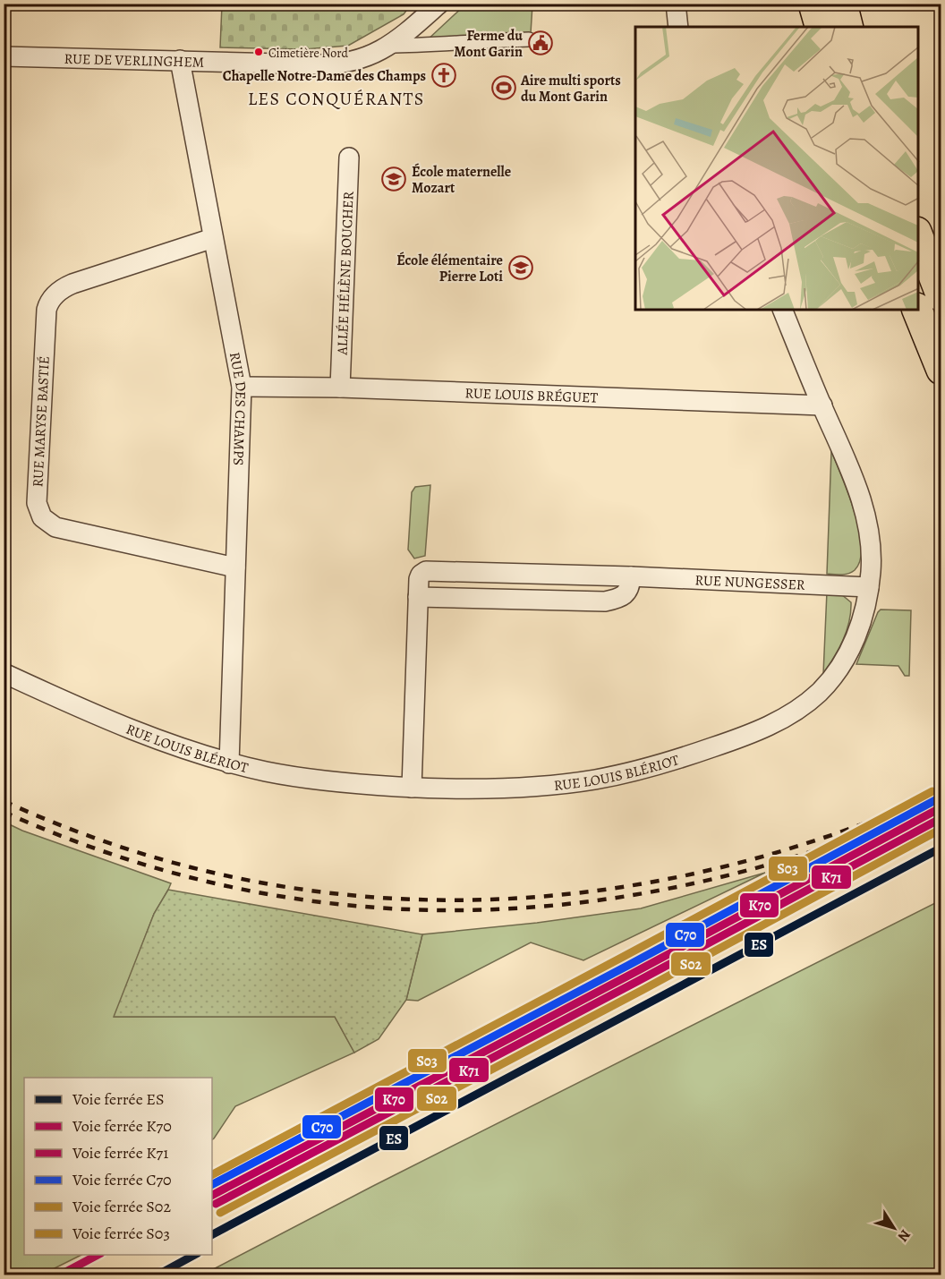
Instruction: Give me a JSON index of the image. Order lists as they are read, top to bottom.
{
  "streets": {
    "street": [
      "RUE DE VERLINGHEM",
      "ALLÉE HÉLÈNE BOUCHER",
      "RUE LOUIS BRÉGUET",
      "RUE DES CHAMPS",
      "RUE MARYSE BASTIÉ",
      "RUE NUNGESSER",
      "RUE LOUIS BLÉRIOT"
    ]
  },
  "crossings": [
    ["RUE DE VERLINGHEM", "RUE DES CHAMPS"],
    ["ALLÉE HÉLÈNE BOUCHER", "RUE LOUIS BRÉGUET"],
    ["RUE LOUIS BRÉGUET", "RUE DES CHAMPS"],
    ["RUE LOUIS BRÉGUET", "RUE LOUIS BLÉRIOT"],
    ["RUE DES CHAMPS", "RUE MARYSE BASTIÉ"],
    ["RUE DES CHAMPS", "RUE LOUIS BLÉRIOT"],
    ["RUE NUNGESSER", "RUE LOUIS BLÉRIOT"]
  ],
  "districts": ["LES CONQUÉRANTS"],
  "places": {
    "public building": ["Ferme du Mont Garin"],
    "other": ["Cimetière Nord"],
    "church": ["Chapelle Notre-Dame des Champs"],
    "sports": ["Aire multi sports du Mont Garin"],
    "school or university": ["École maternelle Mozart", "École élémentaire Pierre Loti"]
  },
  "lines": [
    "rail line S03",
    "rail line C70",
    "rail line K70",
    "rail line K71",
    "rail line S02",
    "rail line ES"
  ],
  "legend": [
    "Voie ferrée ES",
    "Voie ferrée K70",
    "Voie ferrée K71",
    "Voie ferrée C70",
    "Voie ferrée S02",
    "Voie ferrée S03"
  ],
  "north": "bottom right"
}
